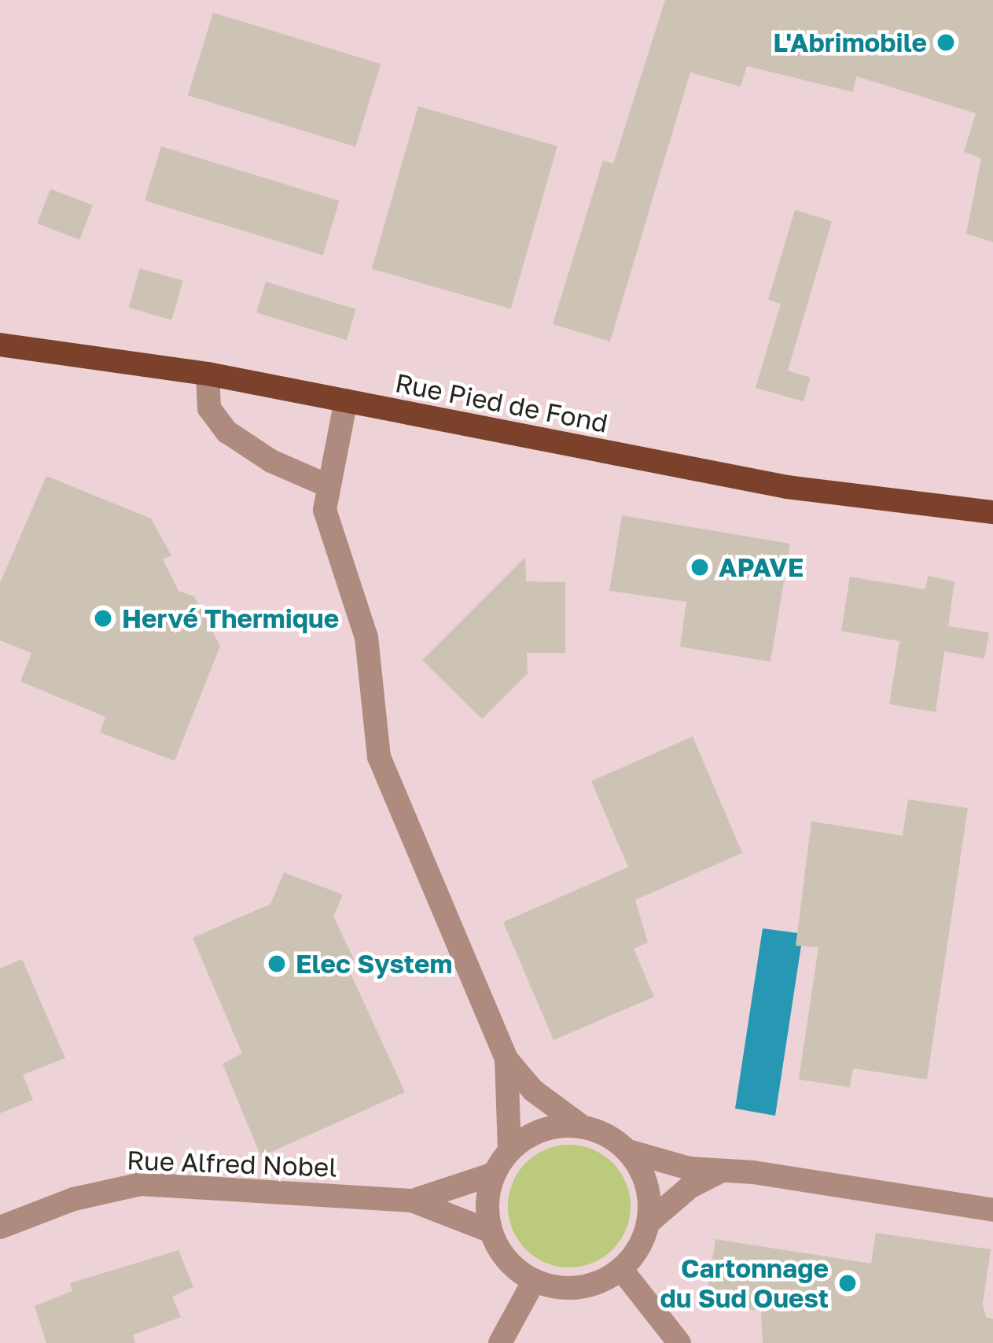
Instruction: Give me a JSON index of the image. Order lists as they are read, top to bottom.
{
  "streets": {
    "main road": ["Rue Pied de Fond"],
    "lane": ["Rue Alfred Nobel"]
  },
  "places": [
    "L'Abrimobile",
    "APAVE",
    "Hervé Thermique",
    "Elec System",
    "Cartonnage du Sud Ouest"
  ]
}
